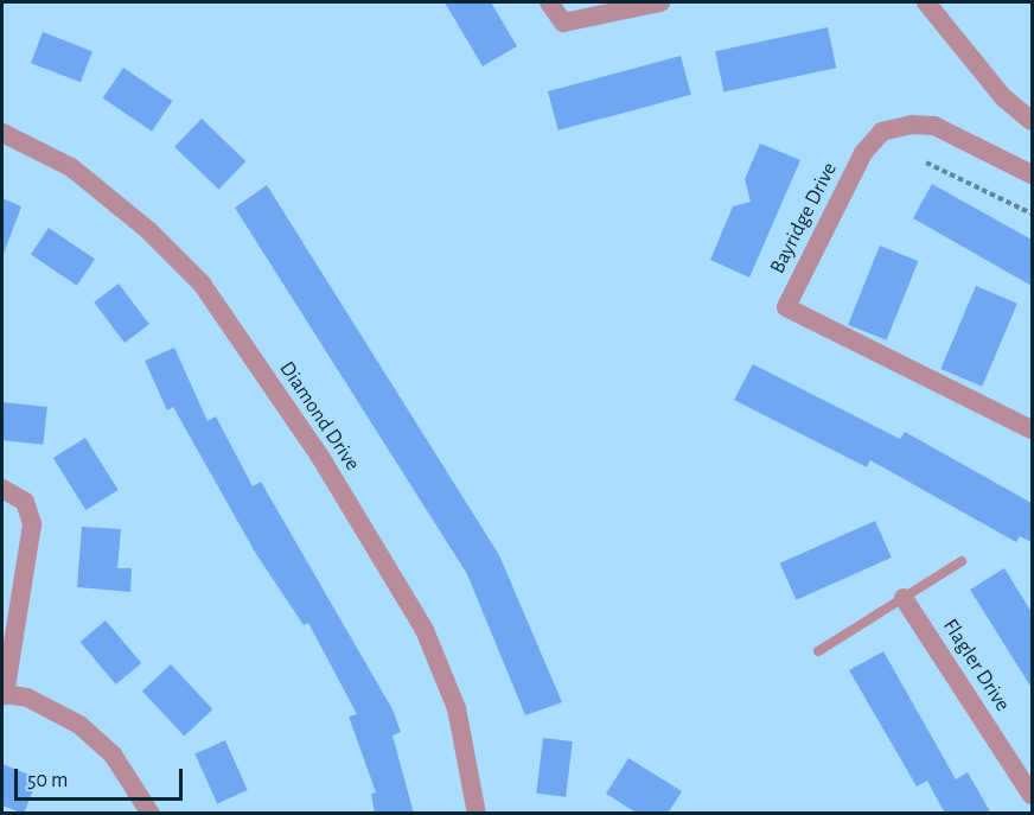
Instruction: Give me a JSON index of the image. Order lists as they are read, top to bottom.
{
  "streets": {
    "street": ["Bayridge Drive", "Diamond Drive", "Flagler Drive"]
  },
  "scale_bar": "50 m"
}
